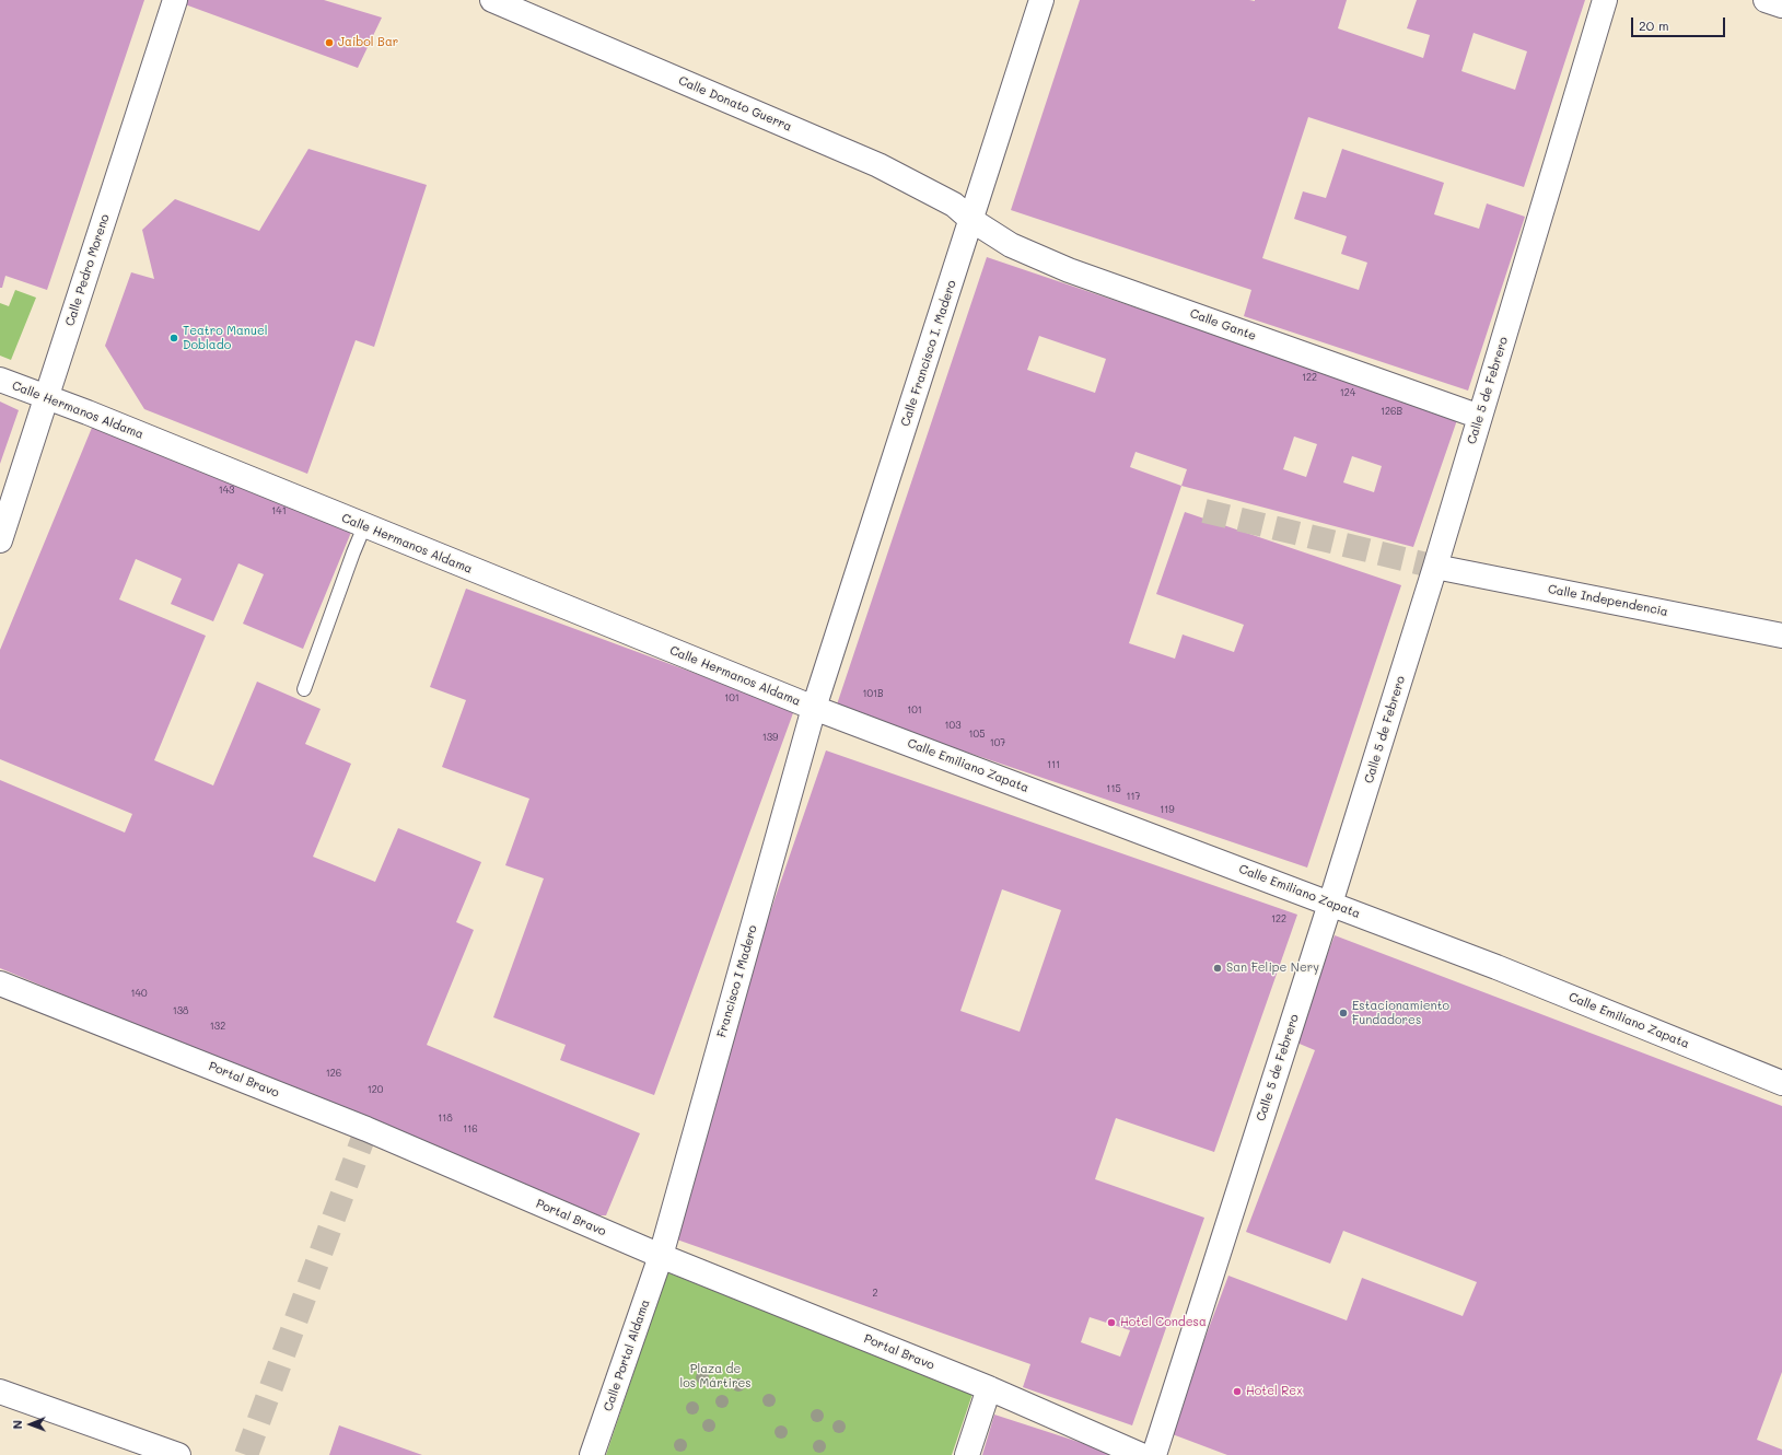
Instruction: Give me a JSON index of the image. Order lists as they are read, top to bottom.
{
  "streets": {
    "street": [
      "Calle Donato Guerra",
      "Calle Pedro Moreno",
      "Calle Gante",
      "Calle Francisco I. Madero",
      "Calle 5 de Febrero",
      "Calle Hermanos Aldama",
      "Calle Independencia",
      "Calle Emiliano Zapata",
      "Francisco I Madero",
      "Portal Bravo",
      "Calle Portal Aldama"
    ]
  },
  "crossings": [
    ["Calle Donato Guerra", "Calle Gante"],
    ["Calle Donato Guerra", "Calle Francisco I. Madero"],
    ["Calle Pedro Moreno", "Calle Hermanos Aldama"],
    ["Calle Gante", "Calle Francisco I. Madero"],
    ["Calle Gante", "Calle 5 de Febrero"],
    ["Calle Francisco I. Madero", "Calle Hermanos Aldama"],
    ["Calle Francisco I. Madero", "Calle Emiliano Zapata"],
    ["Calle Francisco I. Madero", "Francisco I Madero"],
    ["Calle 5 de Febrero", "Calle Independencia"],
    ["Calle 5 de Febrero", "Calle Emiliano Zapata"],
    ["Calle Hermanos Aldama", "Calle Emiliano Zapata"],
    ["Calle Hermanos Aldama", "Francisco I Madero"],
    ["Calle Emiliano Zapata", "Francisco I Madero"],
    ["Francisco I Madero", "Portal Bravo"],
    ["Francisco I Madero", "Calle Portal Aldama"],
    ["Portal Bravo", "Calle Portal Aldama"]
  ],
  "parks": ["Plaza de los Mártires"],
  "places": [
    "Jaibol Bar",
    "Teatro Manuel Doblado",
    "San Felipe Nery",
    "Estacionamiento Fundadores",
    "Hotel Condesa",
    "Hotel Rex"
  ],
  "house_numbers": [
    "122",
    "124",
    "126B",
    "143",
    "141",
    "101B",
    "101",
    "101",
    "103",
    "105",
    "139",
    "107",
    "111",
    "115",
    "117",
    "119",
    "122",
    "140",
    "138",
    "132",
    "126",
    "120",
    "118",
    "116",
    "2"
  ],
  "scale_bar": "20 m",
  "north": "left"
}
